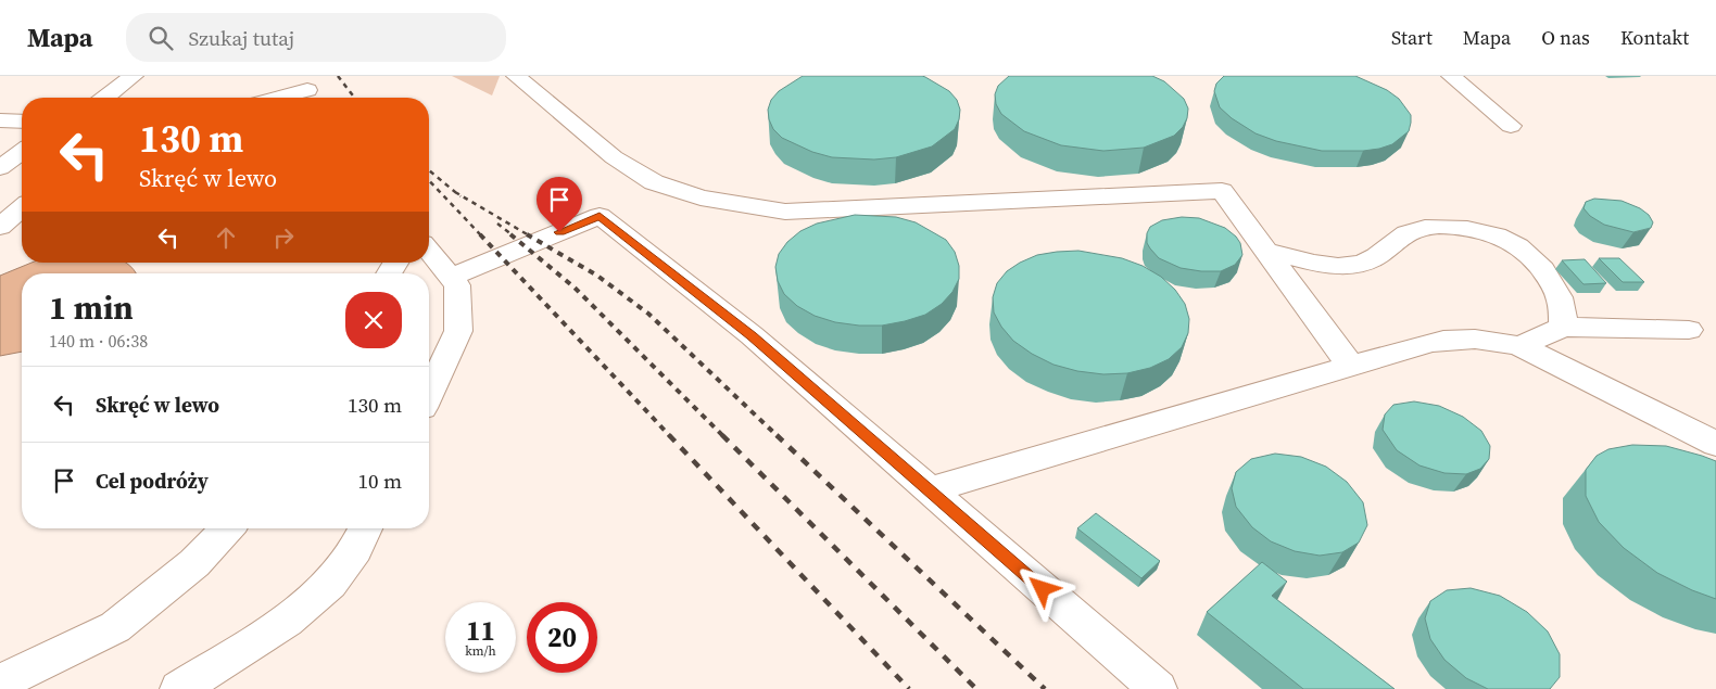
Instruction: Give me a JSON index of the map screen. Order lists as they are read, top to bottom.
{
  "page": {
    "header": "Mapa",
    "search": "Szukaj tutaj",
    "nav": [
      "Start",
      "Mapa",
      "O nas",
      "Kontakt"
    ],
    "turn": ["130 m", "Skręć w lewo"],
    "heading": ["1 min", "140 m · 06:38"],
    "list": [
      {
        "name": "Skręć w lewo",
        "value": "130 m"
      },
      {
        "name": "Cel podróży",
        "value": "10 m"
      }
    ],
    "speed": "11 km/h",
    "limit": "20"
  }
}
